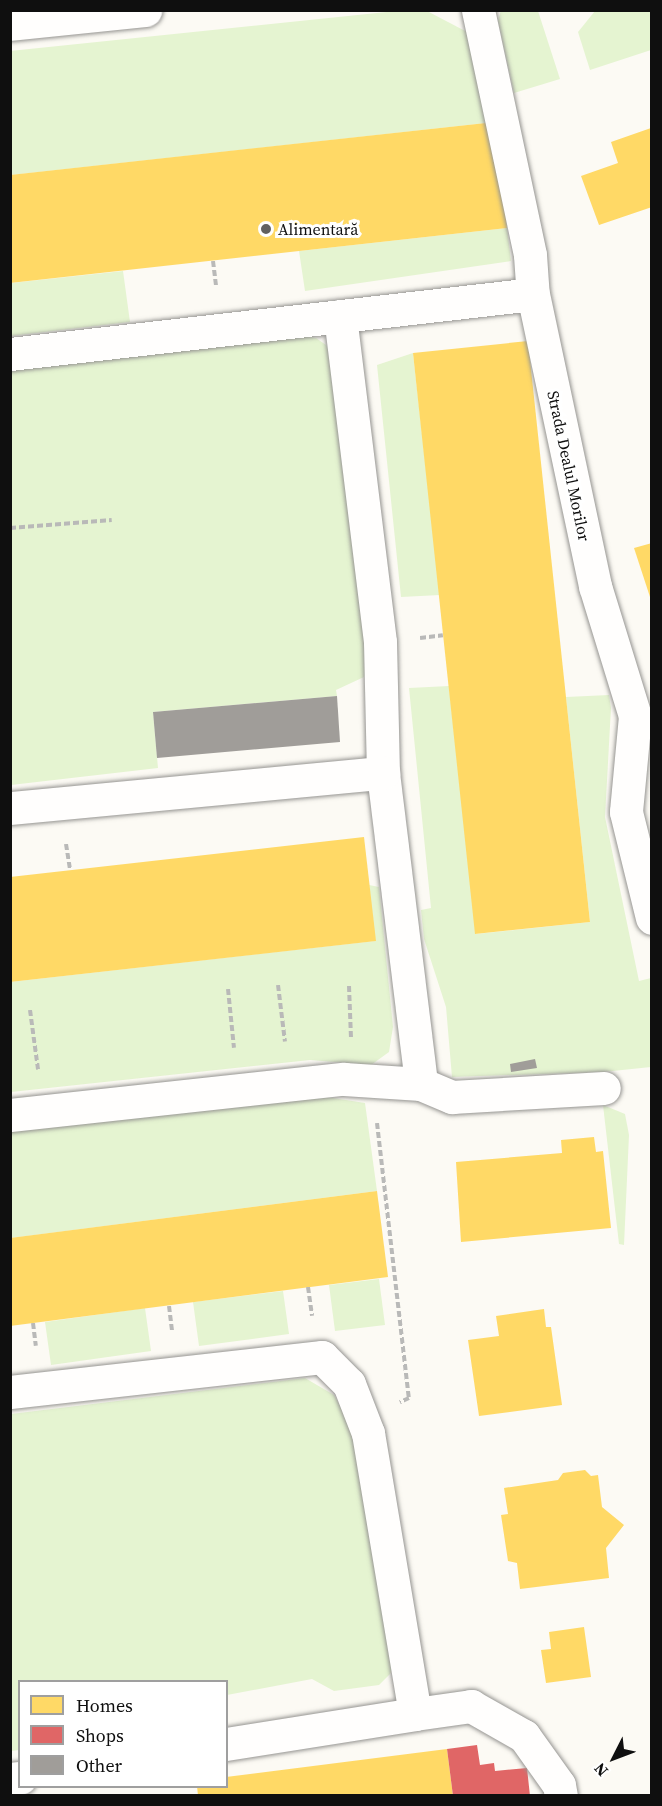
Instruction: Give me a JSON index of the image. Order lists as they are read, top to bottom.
{
  "streets": {
    "street": ["Strada Dealul Morilor"]
  },
  "places": ["Alimentară"],
  "legend": ["Homes", "Shops", "Other"],
  "north": "bottom left"
}
